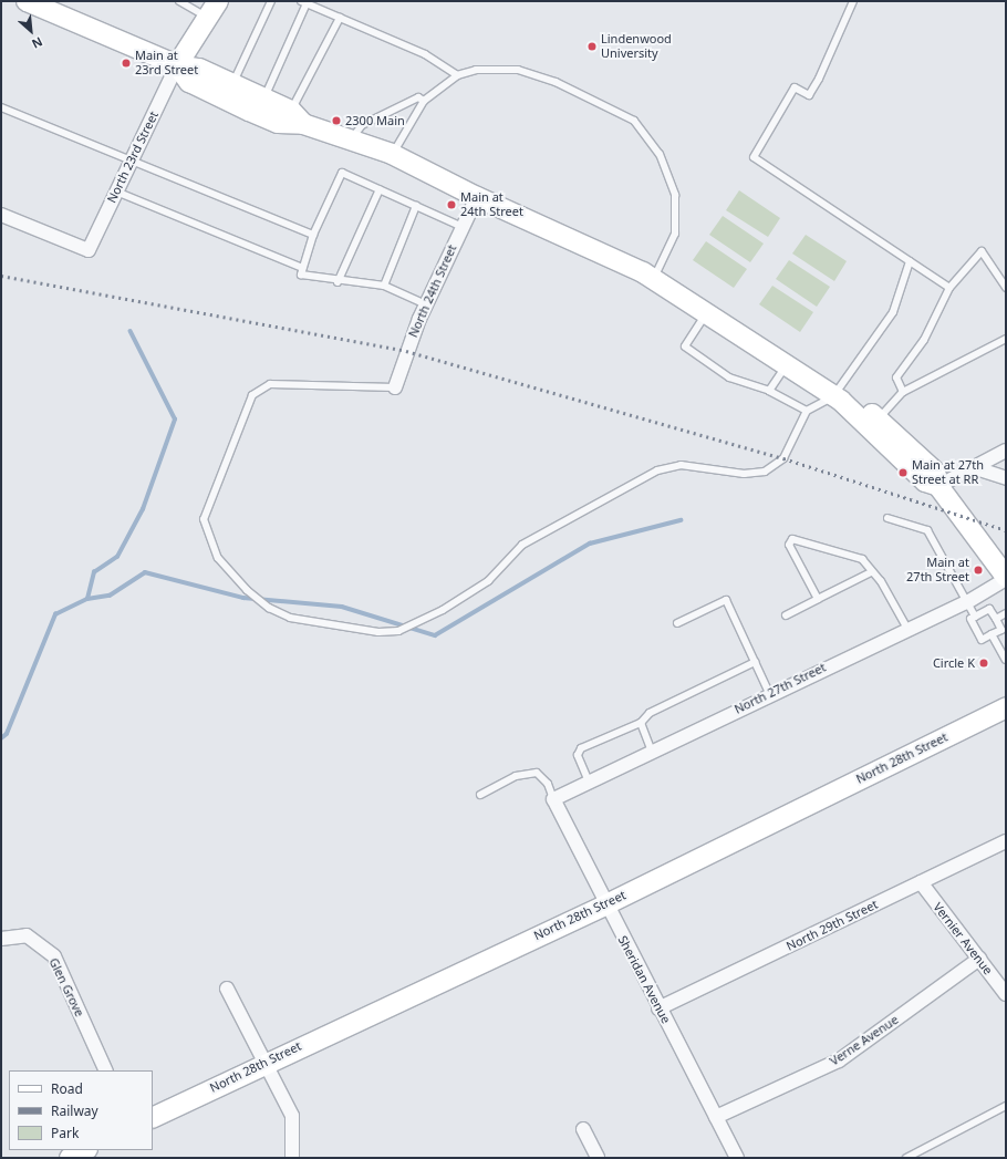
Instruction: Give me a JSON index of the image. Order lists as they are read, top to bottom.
{
  "streets": {
    "main road": ["North 28th Street"],
    "street": [
      "North 23rd Street",
      "North 24th Street",
      "North 27th Street",
      "North 29th Street",
      "Vernier Avenue",
      "Sheridan Avenue",
      "Glen Grove",
      "Verne Avenue"
    ]
  },
  "crossings": [
    ["North 27th Street", "Sheridan Avenue"],
    ["North 28th Street", "Sheridan Avenue"],
    ["North 29th Street", "Vernier Avenue"],
    ["North 29th Street", "Sheridan Avenue"],
    ["Vernier Avenue", "Verne Avenue"],
    ["Sheridan Avenue", "Verne Avenue"]
  ],
  "places": [
    "Lindenwood University",
    "Main at 23rd Street",
    "2300 Main",
    "Main at 24th Street",
    "Main at 27th Street at RR",
    "Main at 27th Street",
    "Circle K"
  ],
  "legend": ["Road", "Railway", "Park"],
  "north": "bottom right"
}
